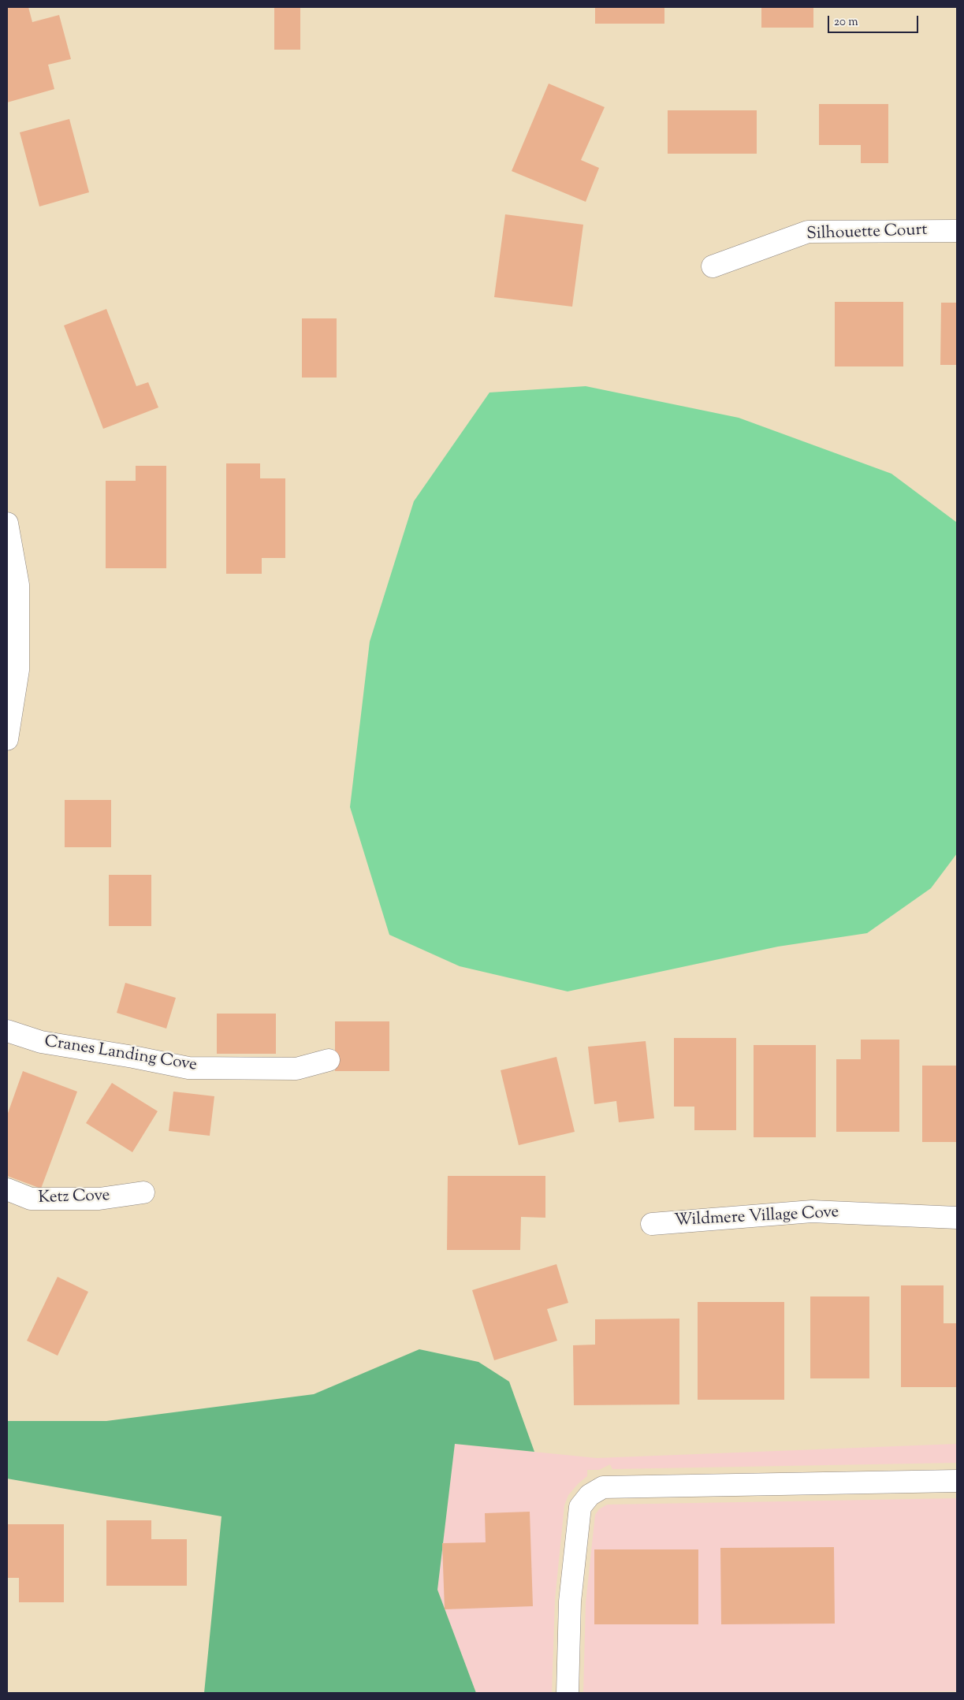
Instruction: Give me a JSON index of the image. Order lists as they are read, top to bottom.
{
  "streets": {
    "street": [
      "Silhouette Court",
      "Cranes Landing Cove",
      "Ketz Cove",
      "Wildmere Village Cove"
    ]
  },
  "scale_bar": "20 m"
}
